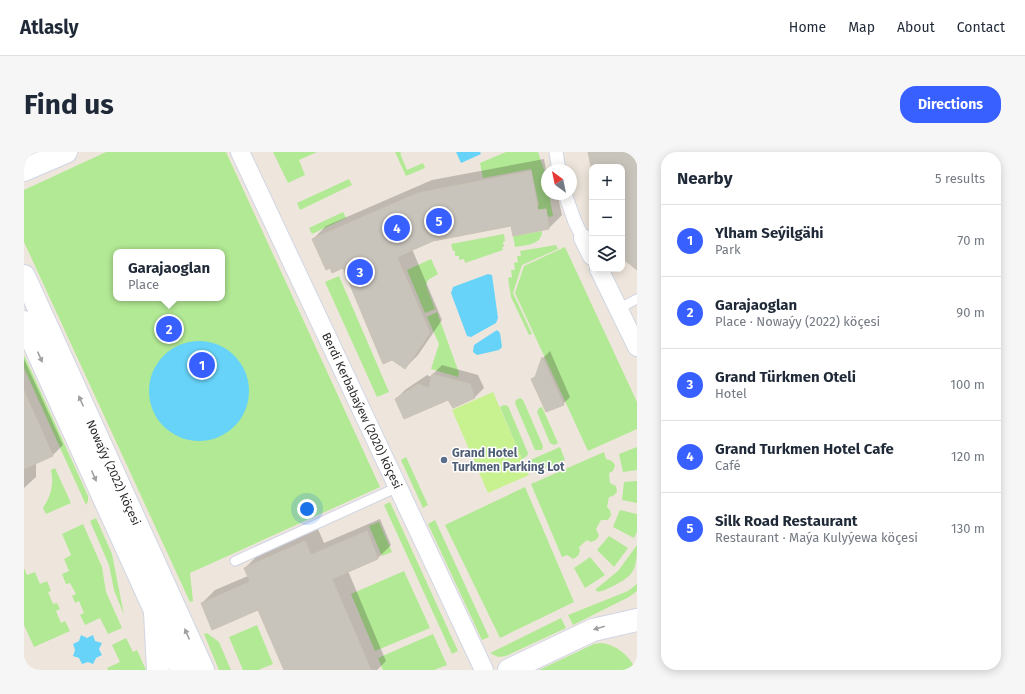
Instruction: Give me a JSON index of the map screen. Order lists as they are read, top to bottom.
{
  "streets": {
    "main road": ["Nowaýy (2022) köçesi"],
    "street": ["Berdi Kerbabaýew (2020) köçesi"]
  },
  "places": ["Grand Hotel Turkmen Parking Lot"],
  "north": "top left",
  "page": {
    "header": "Atlasly",
    "nav": [
      "Home",
      "Map",
      "About",
      "Contact"
    ],
    "buttons": "Directions",
    "title": "Find us",
    "heading": ["Nearby", "5 results"],
    "map_buttons": ["+", "−"],
    "list": [
      {
        "mark": "1",
        "name": "Ylham Seýilgähi",
        "note": "Park",
        "value": "70 m"
      },
      {
        "mark": "2",
        "name": "Garajaoglan",
        "note": "Place · Nowaýy (2022) köçesi",
        "value": "90 m"
      },
      {
        "mark": "3",
        "name": "Grand Türkmen Oteli",
        "note": "Hotel",
        "value": "100 m"
      },
      {
        "mark": "4",
        "name": "Grand Turkmen Hotel Cafe",
        "note": "Café",
        "value": "120 m"
      },
      {
        "mark": "5",
        "name": "Silk Road Restaurant",
        "note": "Restaurant · Maýa Kulyýewa köçesi",
        "value": "130 m"
      }
    ],
    "pins": [
      "5",
      "4",
      "3",
      "2",
      "1"
    ],
    "popup": ["Garajaoglan", "Place"]
  }
}
